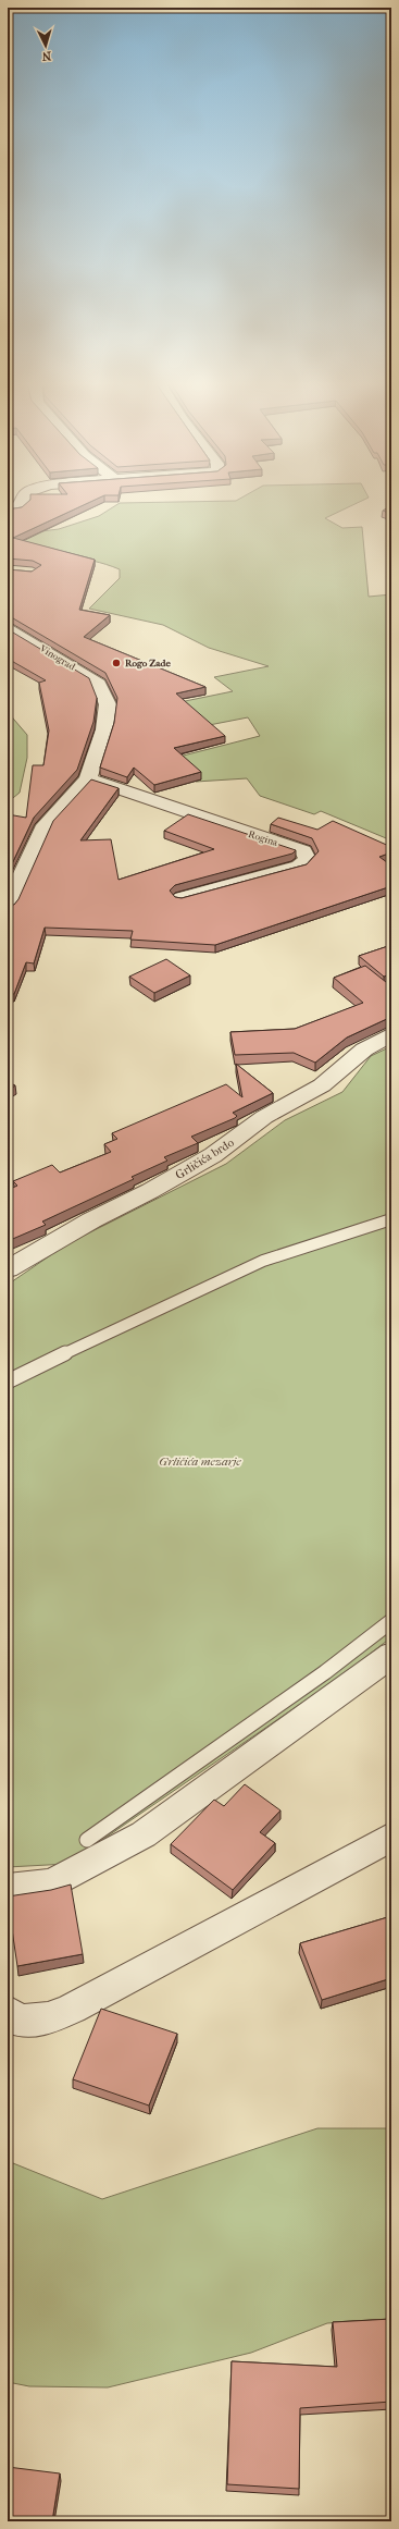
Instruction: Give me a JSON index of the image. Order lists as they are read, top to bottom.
{
  "streets": {
    "street": ["Vinograd", "Rogina", "Grličića brdo"]
  },
  "crossings": [
    ["Vinograd", "Rogina"]
  ],
  "parks": ["Grličića mezarje"],
  "places": ["Rogo Zade"],
  "north": "bottom"
}
